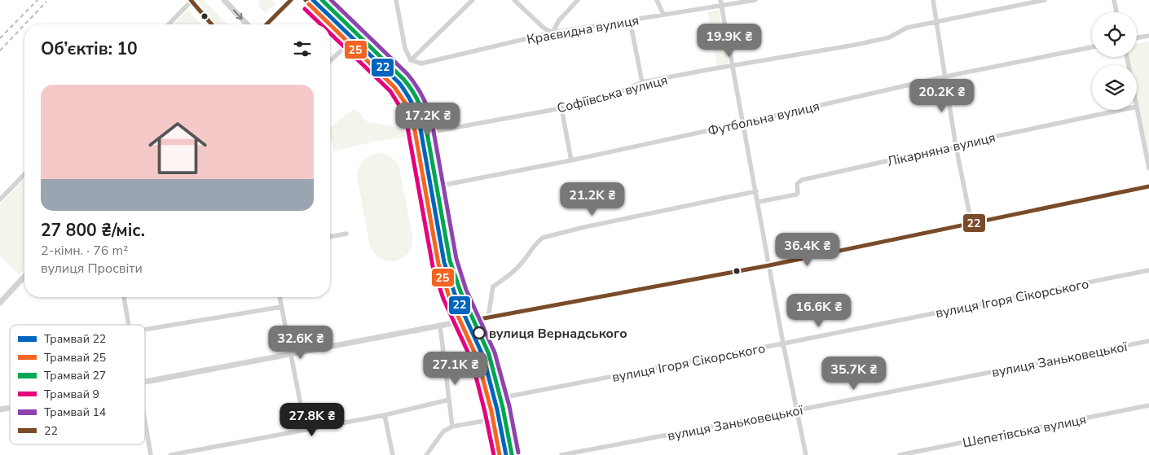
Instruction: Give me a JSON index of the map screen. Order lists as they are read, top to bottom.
{
  "streets": {
    "street": [
      "Краєвидна вулиця",
      "Софіївська вулиця",
      "Футбольна вулиця",
      "Лікарняна вулиця",
      "вулиця Ігоря Сікорського",
      "вулиця Заньковецької",
      "Шепетівська вулиця"
    ]
  },
  "places": ["вулиця Вернадського"],
  "lines": [
    "tram line 22",
    "tram line 27",
    "tram line 14",
    "transit line 22",
    "tram line 25",
    "tram line 9"
  ],
  "legend": [
    "Трамвай 22",
    "Трамвай 25",
    "Трамвай 27",
    "Трамвай 9",
    "Трамвай 14",
    "22"
  ],
  "page": {
    "price": [
      "19.9K ₴",
      "20.2K ₴",
      "17.2K ₴",
      "21.2K ₴",
      "36.4K ₴",
      "16.6K ₴",
      "32.6K ₴",
      "27.1K ₴",
      "35.7K ₴",
      "27.8K ₴"
    ],
    "heading": "Об’єктів: 10",
    "list": [
      {
        "name": "27 800 ₴/міс.",
        "note": "2-кімн. · 76 m² · вулиця Просвіти"
      }
    ]
  }
}
